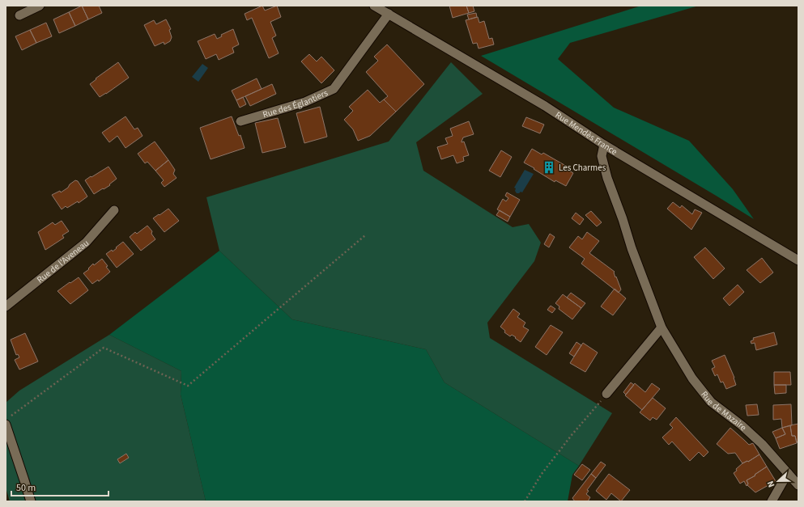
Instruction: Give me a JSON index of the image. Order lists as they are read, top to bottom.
{
  "streets": {
    "street": [
      "Rue des Églantiers",
      "Rue Mendès France",
      "Rue de l'Aveneau",
      "Rue de Mazaire"
    ]
  },
  "crossings": [
    ["Rue des Églantiers", "Rue Mendès France"],
    ["Rue Mendès France", "Rue de Mazaire"]
  ],
  "places": {
    "building": ["Les Charmes"]
  },
  "scale_bar": "50 m",
  "north": "left"
}
